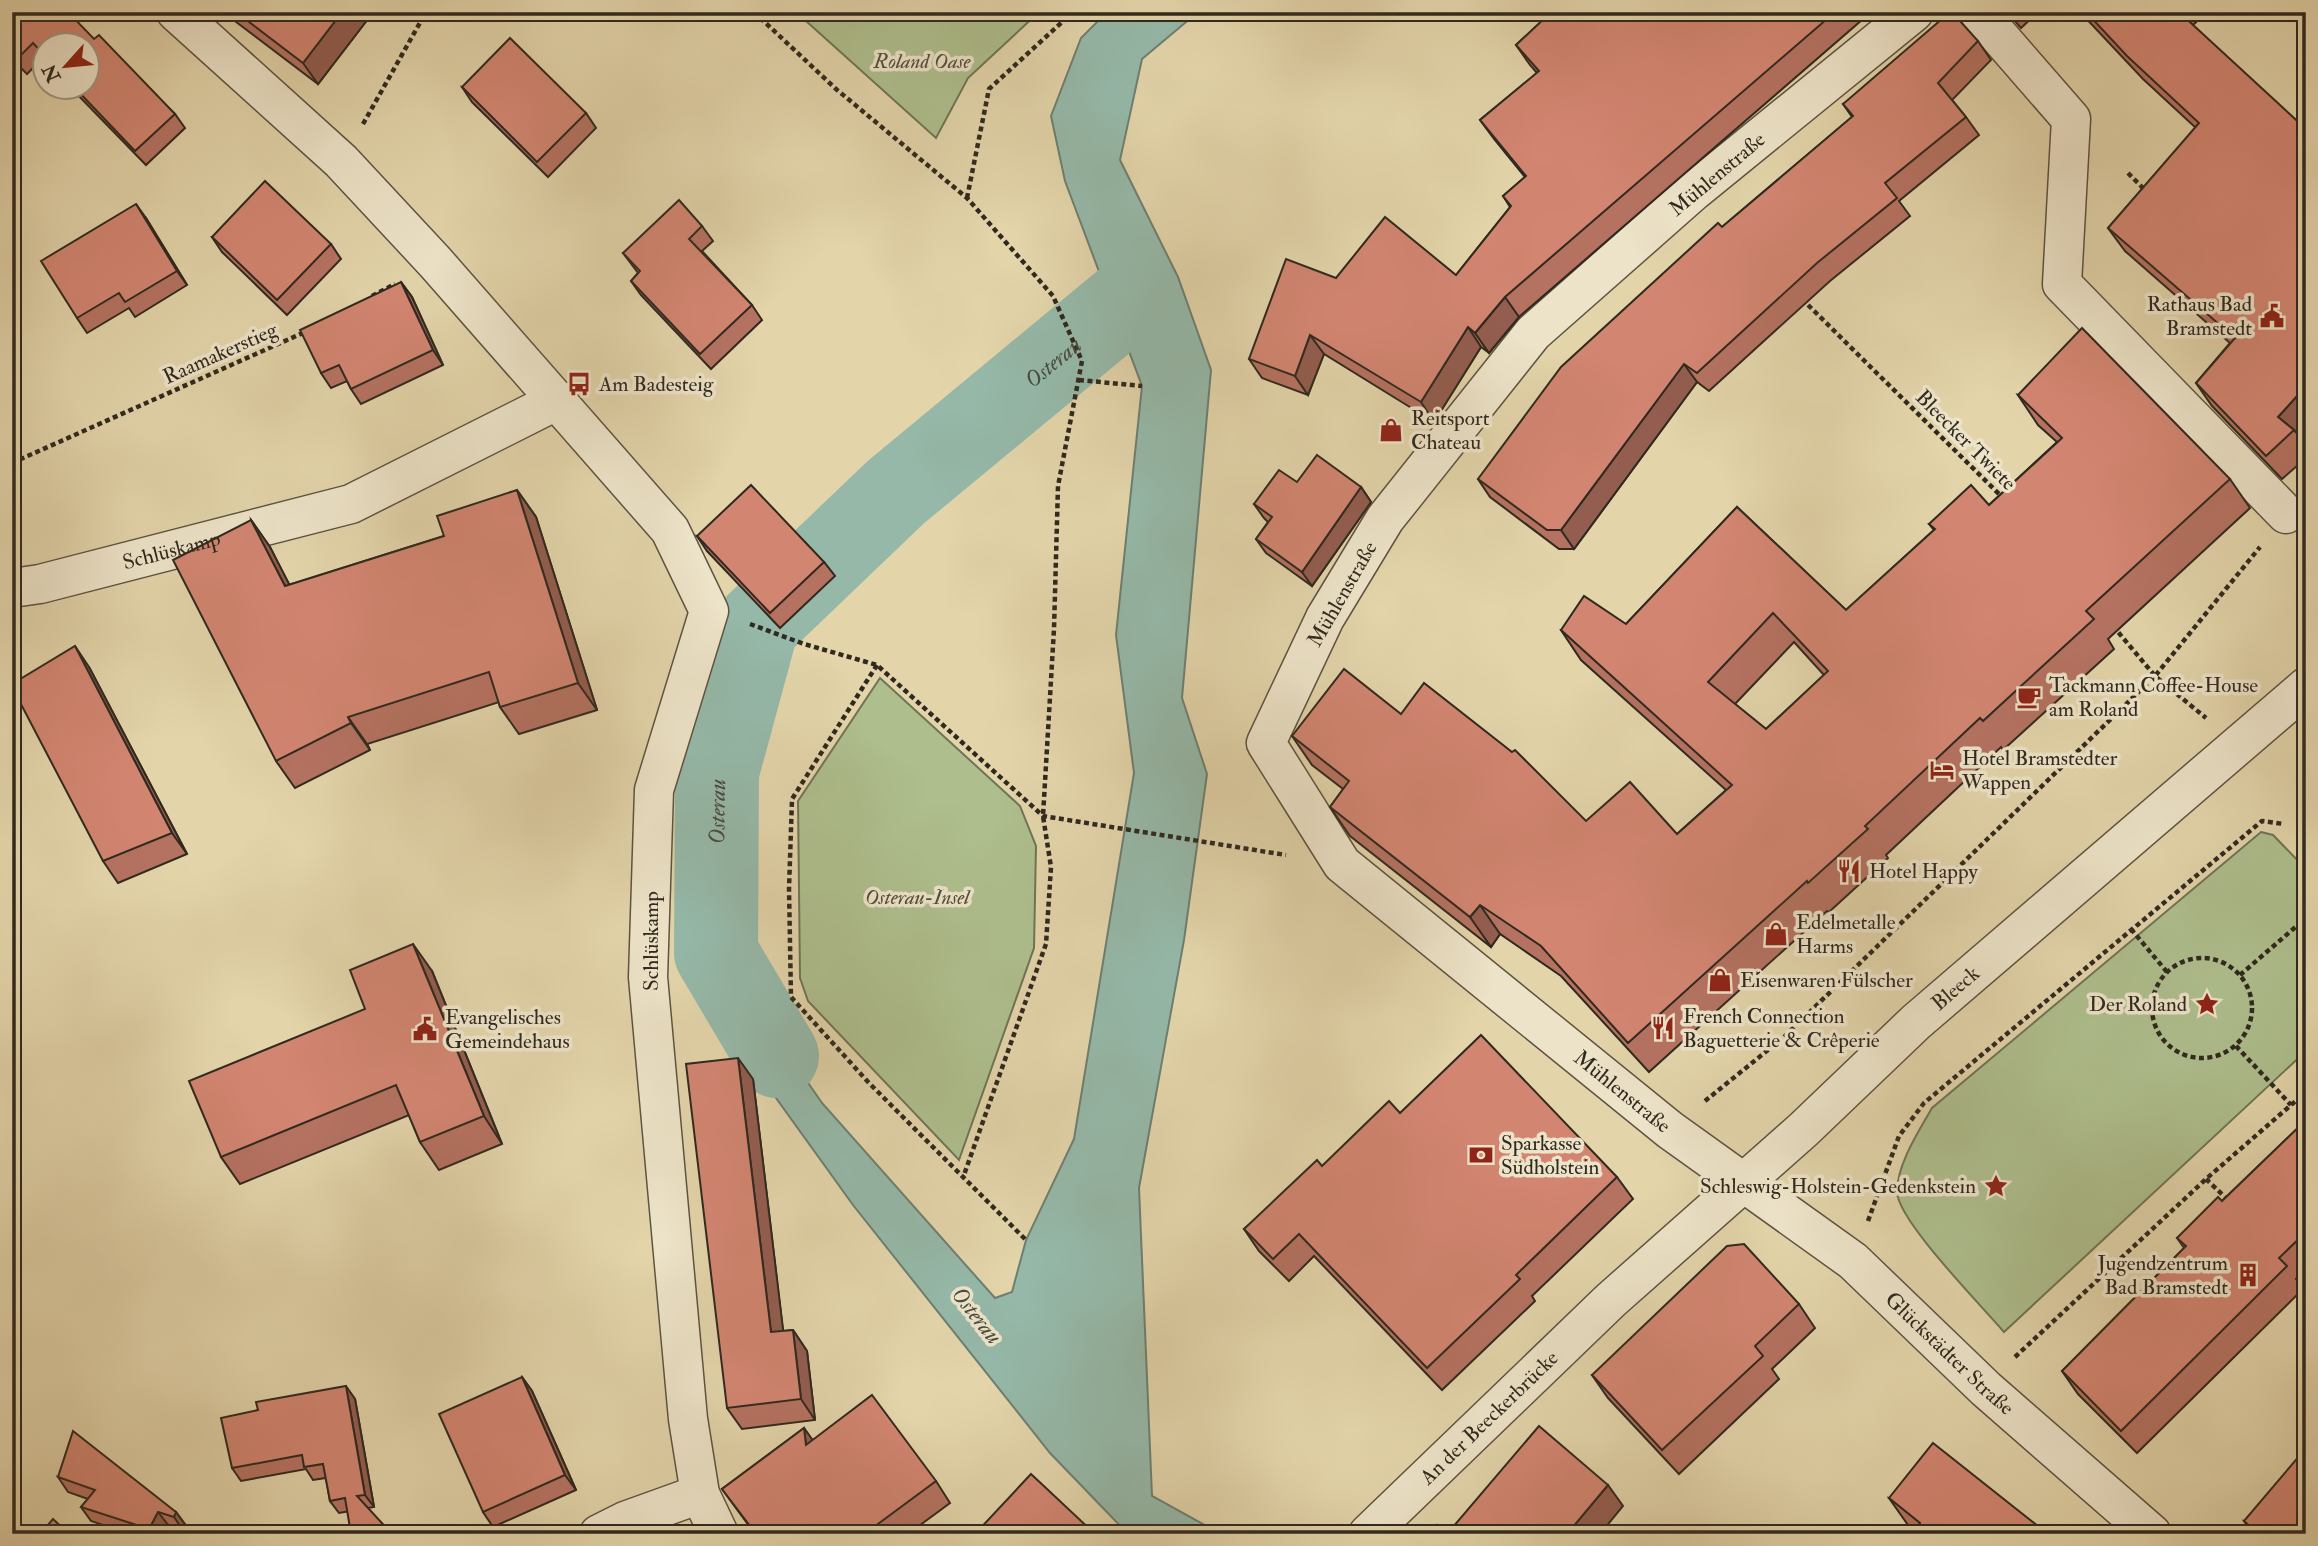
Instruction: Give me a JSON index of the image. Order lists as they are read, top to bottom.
{
  "streets": {
    "street": [
      "Mühlenstraße",
      "Schlüskamp",
      "Bleeck",
      "Glückstädter Straße",
      "An der Beeckerbrücke"
    ],
    "path": ["Raamakerstieg", "Bleecker Twiete"]
  },
  "crossings": [
    ["Mühlenstraße", "Bleeck"],
    ["Mühlenstraße", "Glückstädter Straße"],
    ["Bleeck", "Glückstädter Straße"],
    ["Bleeck", "An der Beeckerbrücke"]
  ],
  "water": ["Osterau"],
  "parks": ["Roland Oase", "Osterau-Insel"],
  "places": {
    "public building": ["Rathaus Bad Bramstedt", "Evangelisches Gemeindehaus"],
    "bus stop": ["Am Badesteig"],
    "shop": ["Reitsport Chateau", "Edelmetalle Harms", "Eisenwaren Fülscher"],
    "cafe": ["Tackmann Coffee-House am Roland"],
    "hotel": ["Hotel Bramstedter Wappen"],
    "restaurant": ["Hotel Happy", "French Connection Baguetterie & Crêperie"],
    "place": ["Der Roland", "Schleswig-Holstein-Gedenkstein"],
    "bank": ["Sparkasse Südholstein"],
    "building": ["Jugendzentrum Bad Bramstedt"]
  },
  "north": "bottom left"
}
